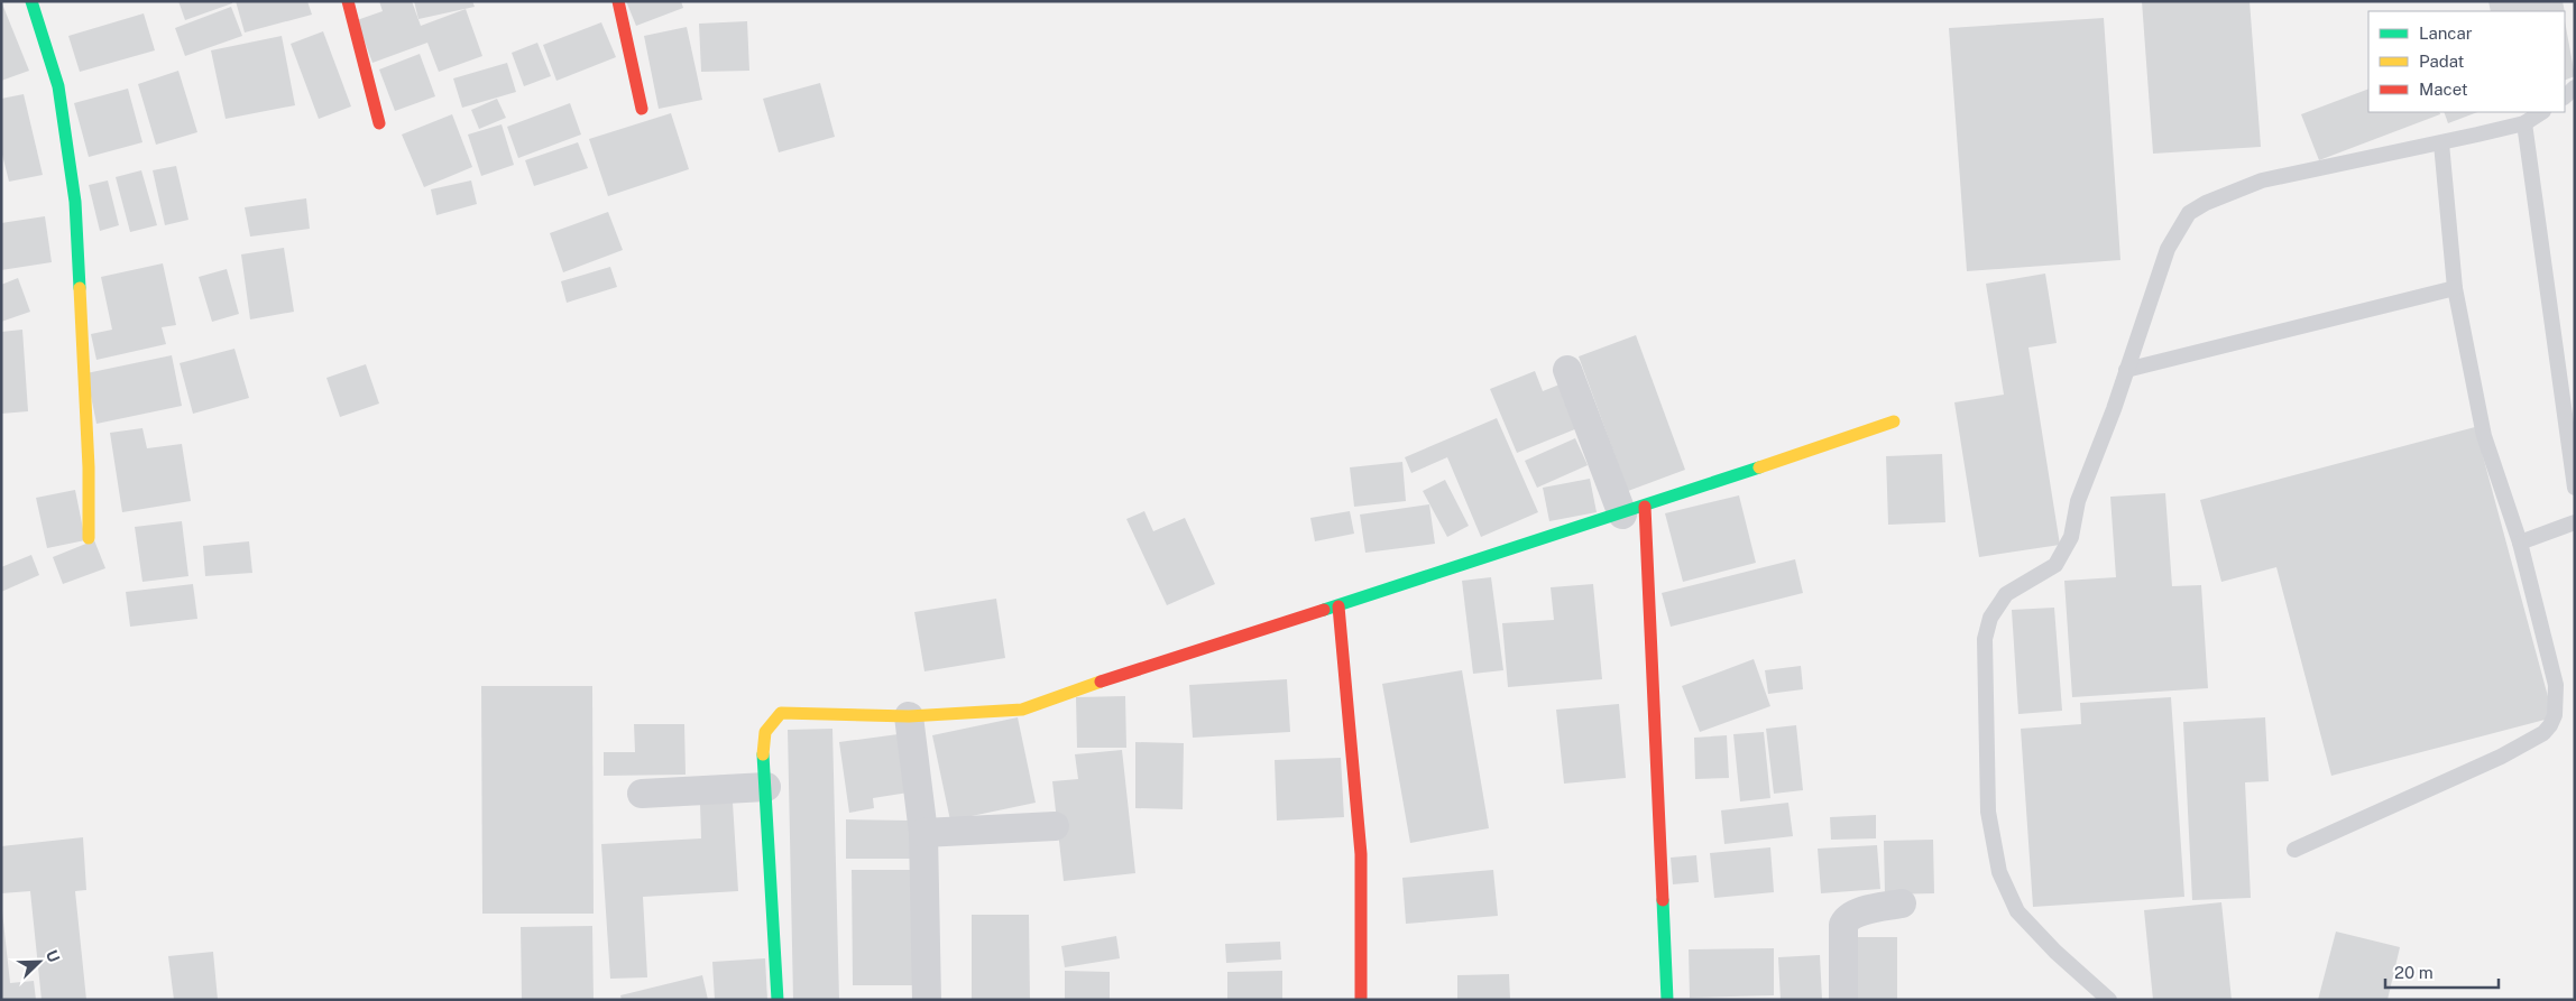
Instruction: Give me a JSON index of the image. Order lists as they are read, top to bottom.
{
  "legend": ["Lancar", "Padat", "Macet"],
  "scale_bar": "20 m",
  "north": "top right"
}
